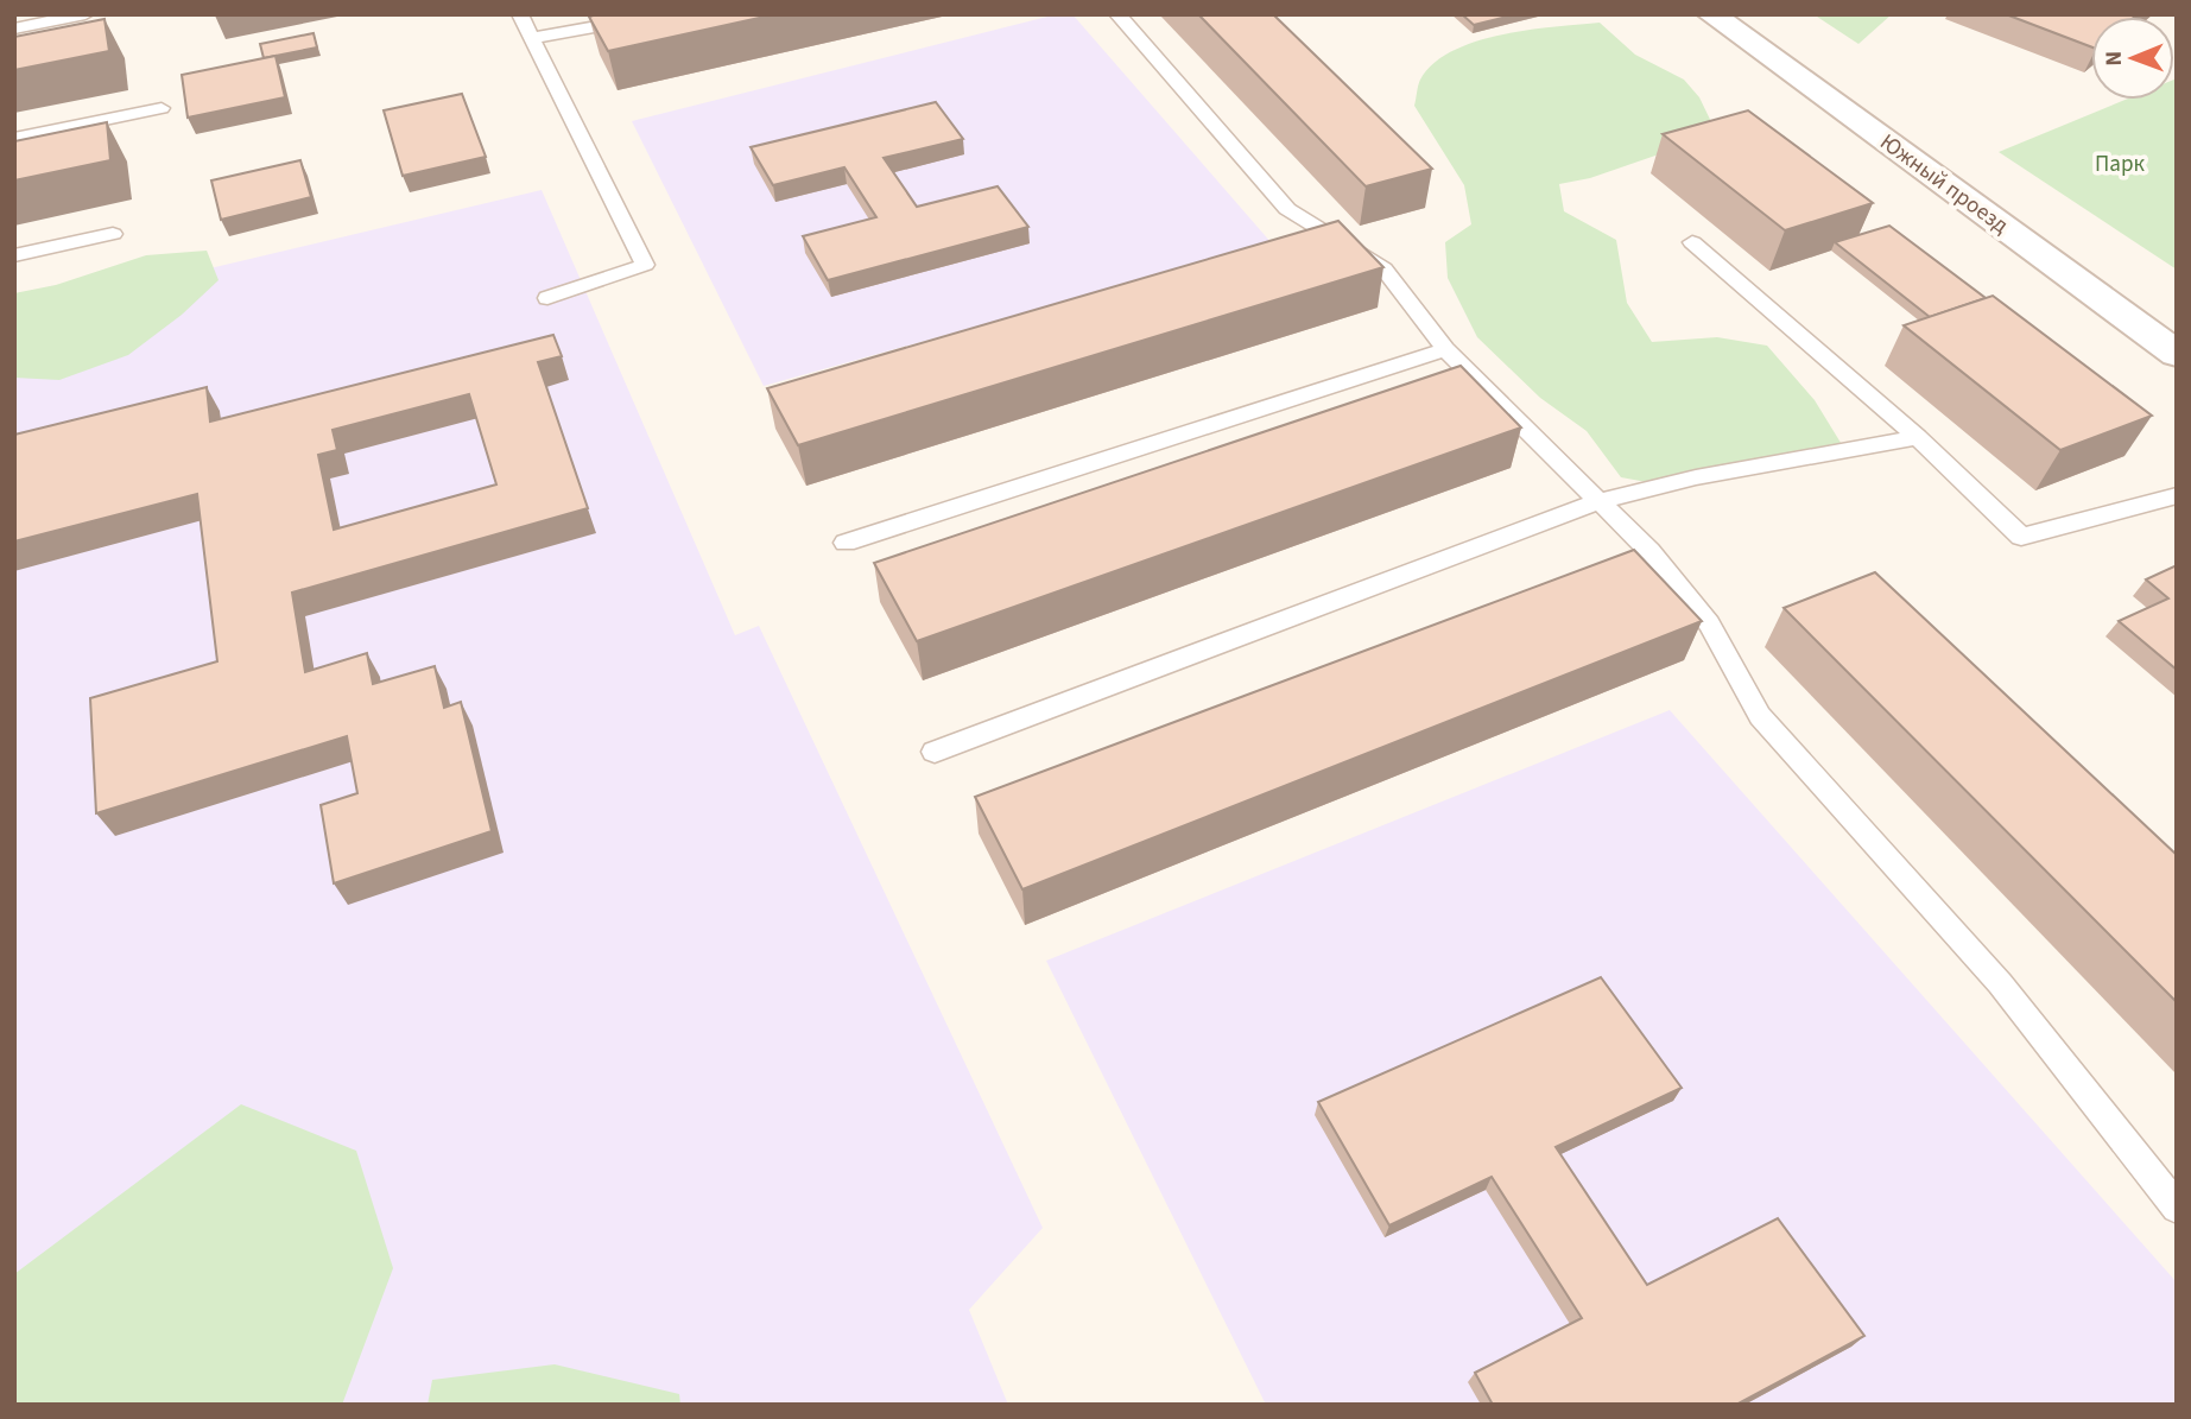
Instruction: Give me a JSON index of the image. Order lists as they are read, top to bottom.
{
  "streets": {
    "street": ["Южный проезд"]
  },
  "parks": ["Парк"],
  "north": "left"
}
